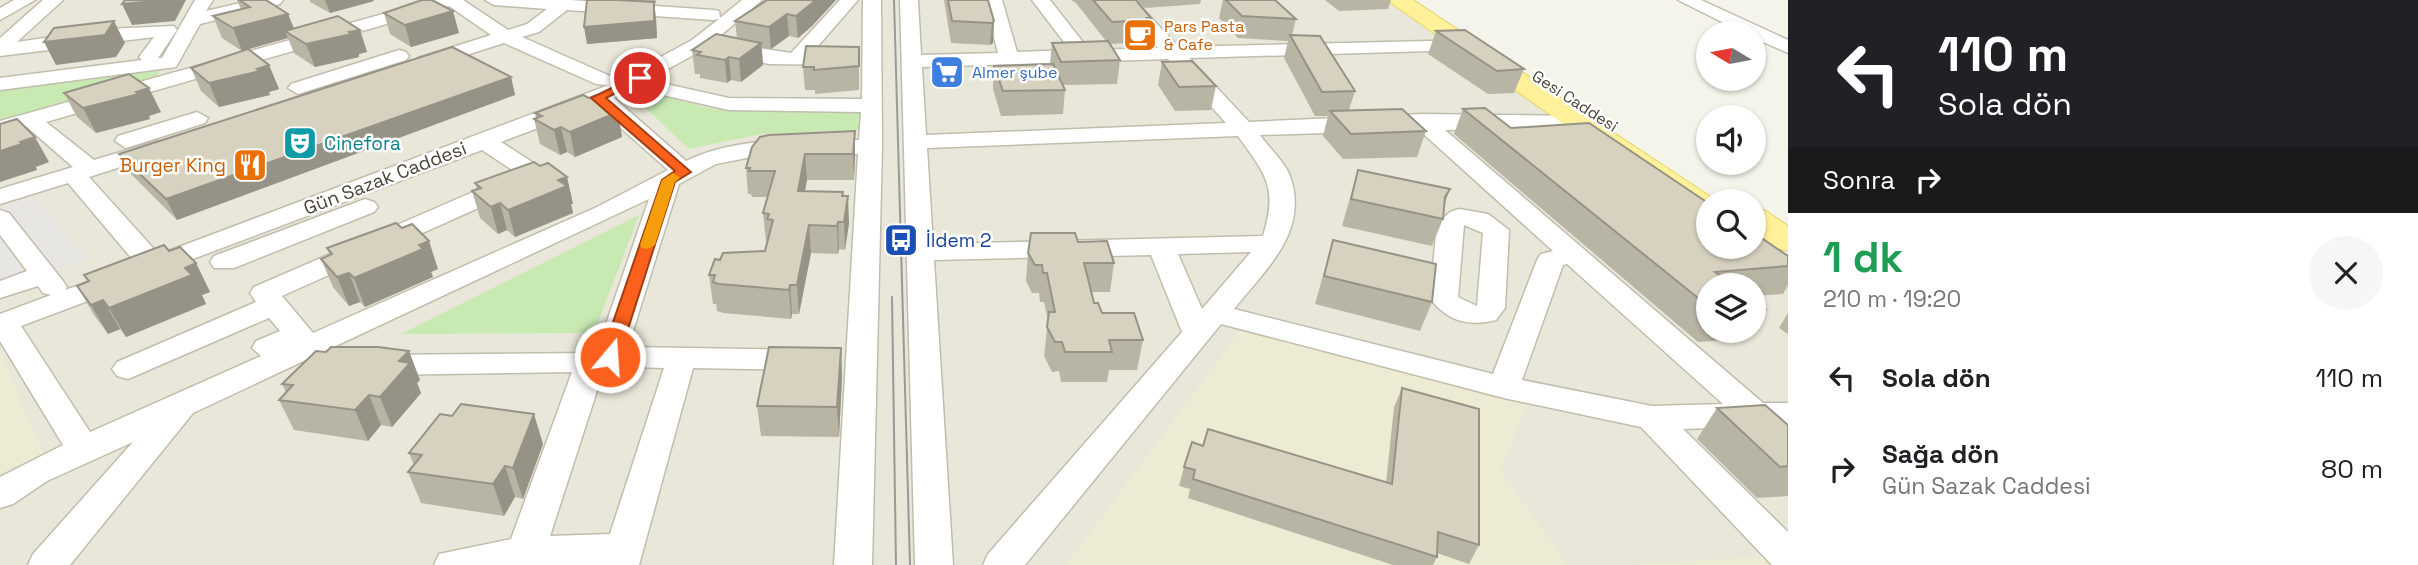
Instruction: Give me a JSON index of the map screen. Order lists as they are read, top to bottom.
{
  "streets": {
    "main road": ["Gesi Caddesi"],
    "street": ["Gün Sazak Caddesi"]
  },
  "places": {
    "cafe": ["Pars Pasta & Cafe"],
    "supermarket": ["Almer şube"],
    "theatre": ["Cinefora"],
    "restaurant": ["Burger King"],
    "bus stop": ["İldem 2"]
  },
  "north": "left",
  "page": {
    "turn": ["110 m", "Sola dön"],
    "then": "Sonra",
    "heading": ["1 dk", "210 m · 19:20"],
    "list": [
      {
        "name": "Sola dön",
        "value": "110 m"
      },
      {
        "name": "Sağa dön",
        "note": "Gün Sazak Caddesi",
        "value": "80 m"
      }
    ]
  }
}
